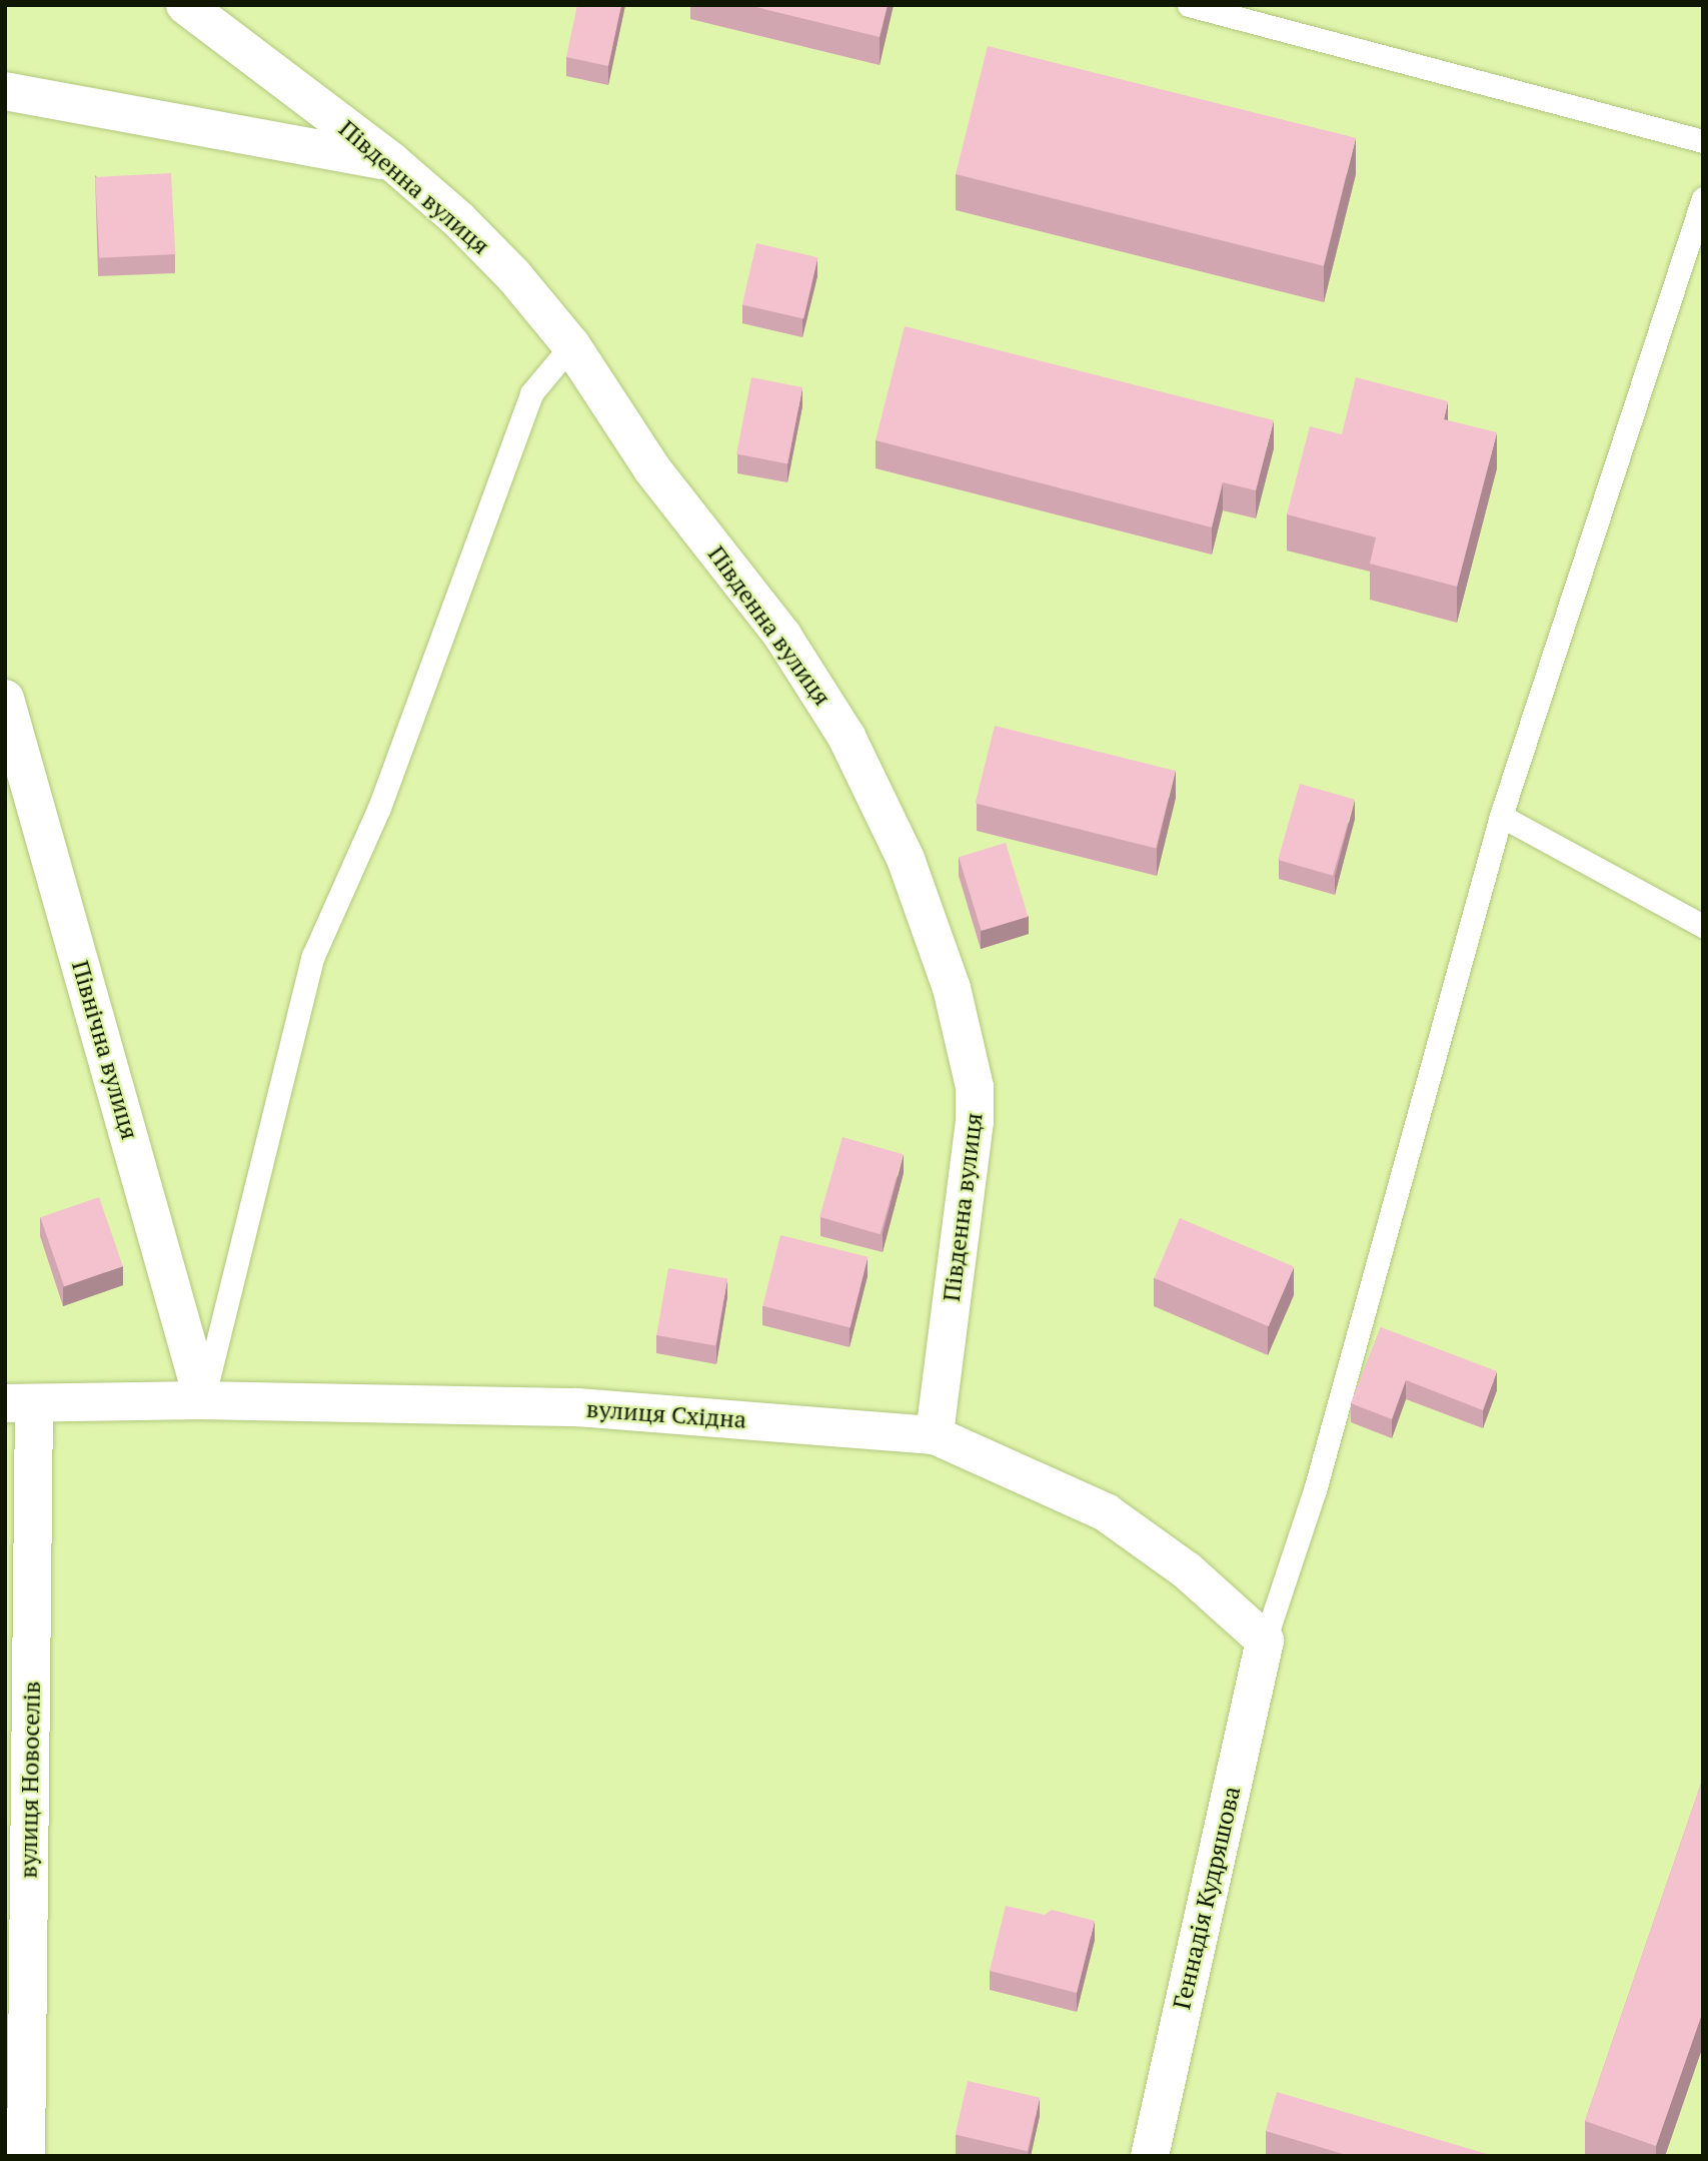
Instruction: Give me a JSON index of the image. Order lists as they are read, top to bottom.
{
  "streets": {
    "street": [
      "Південна вулиця",
      "Північна вулиця",
      "вулиця Східна",
      "вулиця Новоселів",
      "Геннадія Кудряшова"
    ]
  },
  "crossings": [
    ["Південна вулиця", "вулиця Східна"],
    ["Північна вулиця", "вулиця Східна"],
    ["вулиця Східна", "вулиця Новоселів"],
    ["вулиця Східна", "Геннадія Кудряшова"]
  ]
}
